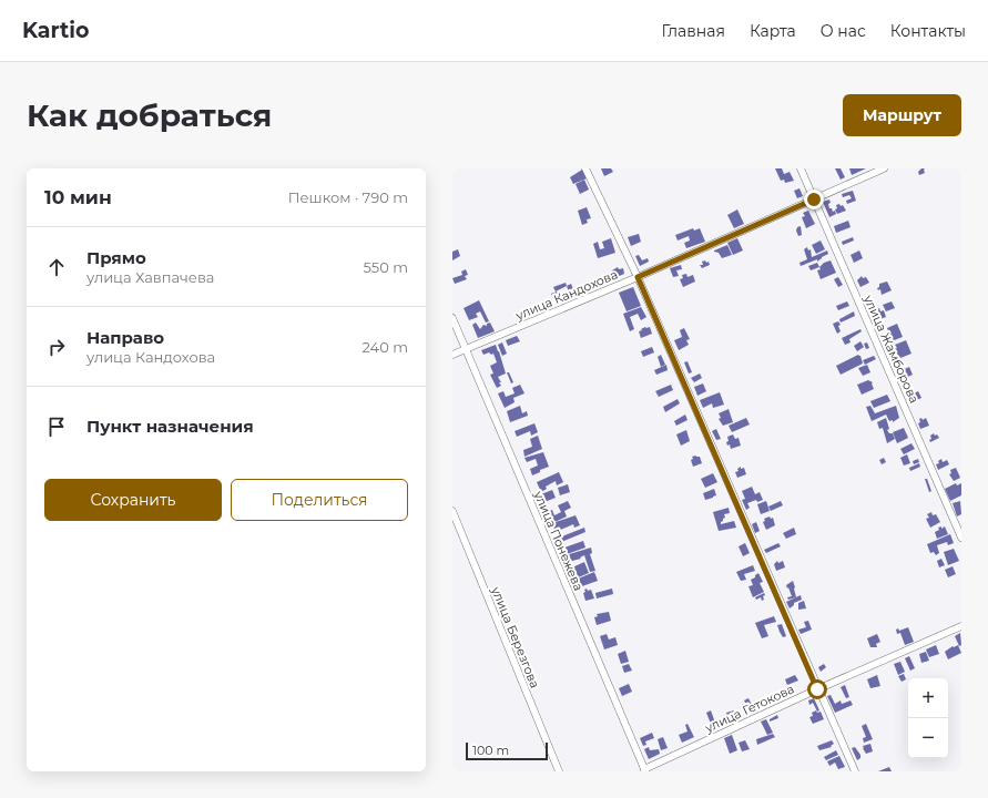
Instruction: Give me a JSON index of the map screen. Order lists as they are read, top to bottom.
{
  "streets": {
    "street": [
      "улица Кандохова",
      "улица Жамборова",
      "улица Понежева",
      "улица Березгова",
      "улица Гетокова"
    ]
  },
  "crossings": [
    ["улица Кандохова", "улица Жамборова"],
    ["улица Кандохова", "улица Понежева"],
    ["улица Понежева", "улица Гетокова"]
  ],
  "scale_bar": "100 m",
  "page": {
    "header": "Kartio",
    "nav": [
      "Главная",
      "Карта",
      "О нас",
      "Контакты"
    ],
    "buttons": [
      "Маршрут",
      ["Сохранить", "Поделиться"]
    ],
    "title": "Как добраться",
    "heading": ["10 мин", "Пешком · 790 m"],
    "list": [
      ["Прямо", "улица Хавпачева", "550 m"],
      ["Направо", "улица Кандохова", "240 m"],
      "Пункт назначения"
    ],
    "map_buttons": ["+", "−"],
    "scale": "100 m"
  }
}
